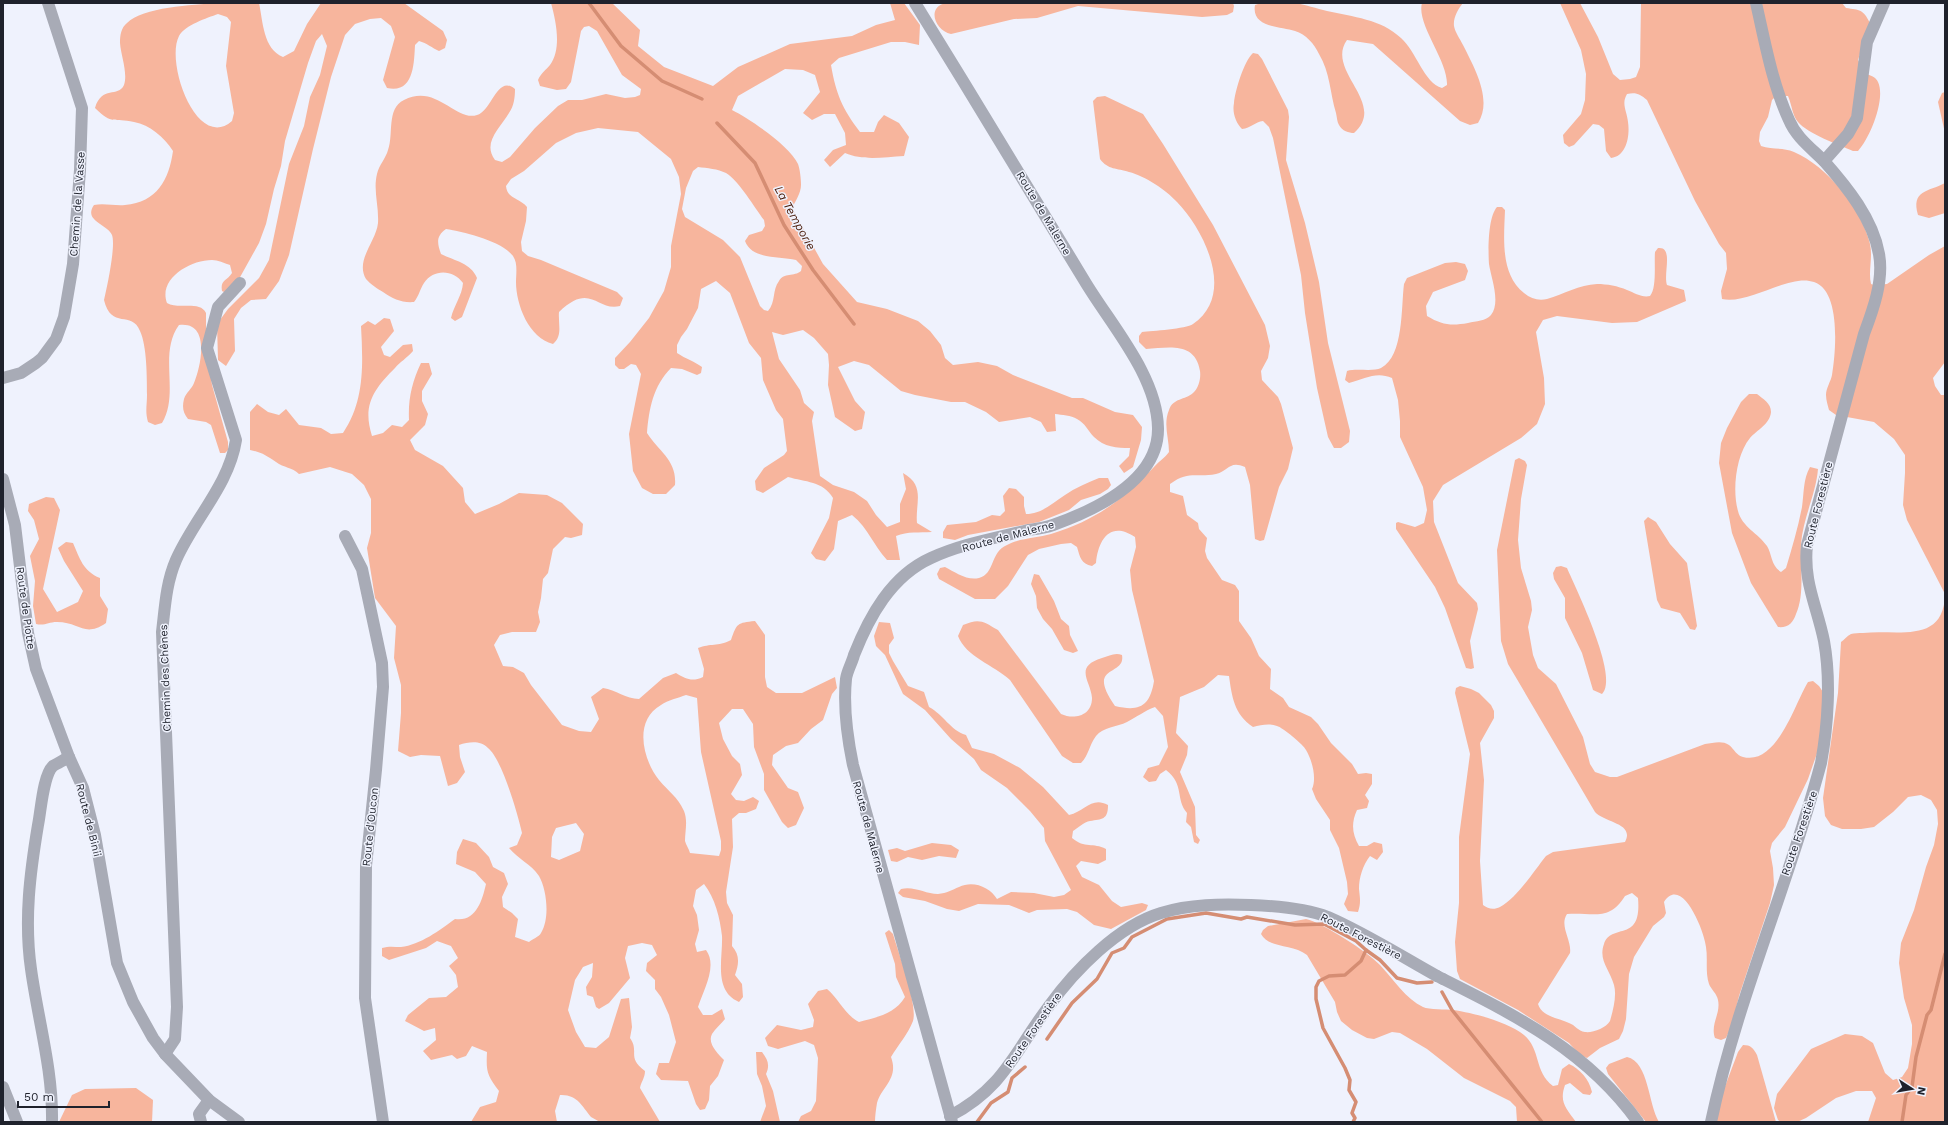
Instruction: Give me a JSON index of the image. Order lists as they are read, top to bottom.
{
  "streets": {
    "street": [
      "Chemin de la Vasse",
      "Route de Malerne",
      "Route Forestière",
      "Route de Piotte",
      "Chemin des Chênes",
      "Route de Binii",
      "Route d'Oucon"
    ]
  },
  "crossings": [
    ["Route de Malerne", "Route Forestière"],
    ["Route de Piotte", "Route de Binii"],
    ["Chemin des Chênes", "Route de Binii"]
  ],
  "water": ["La Temporie"],
  "scale_bar": "50 m",
  "north": "right"
}
